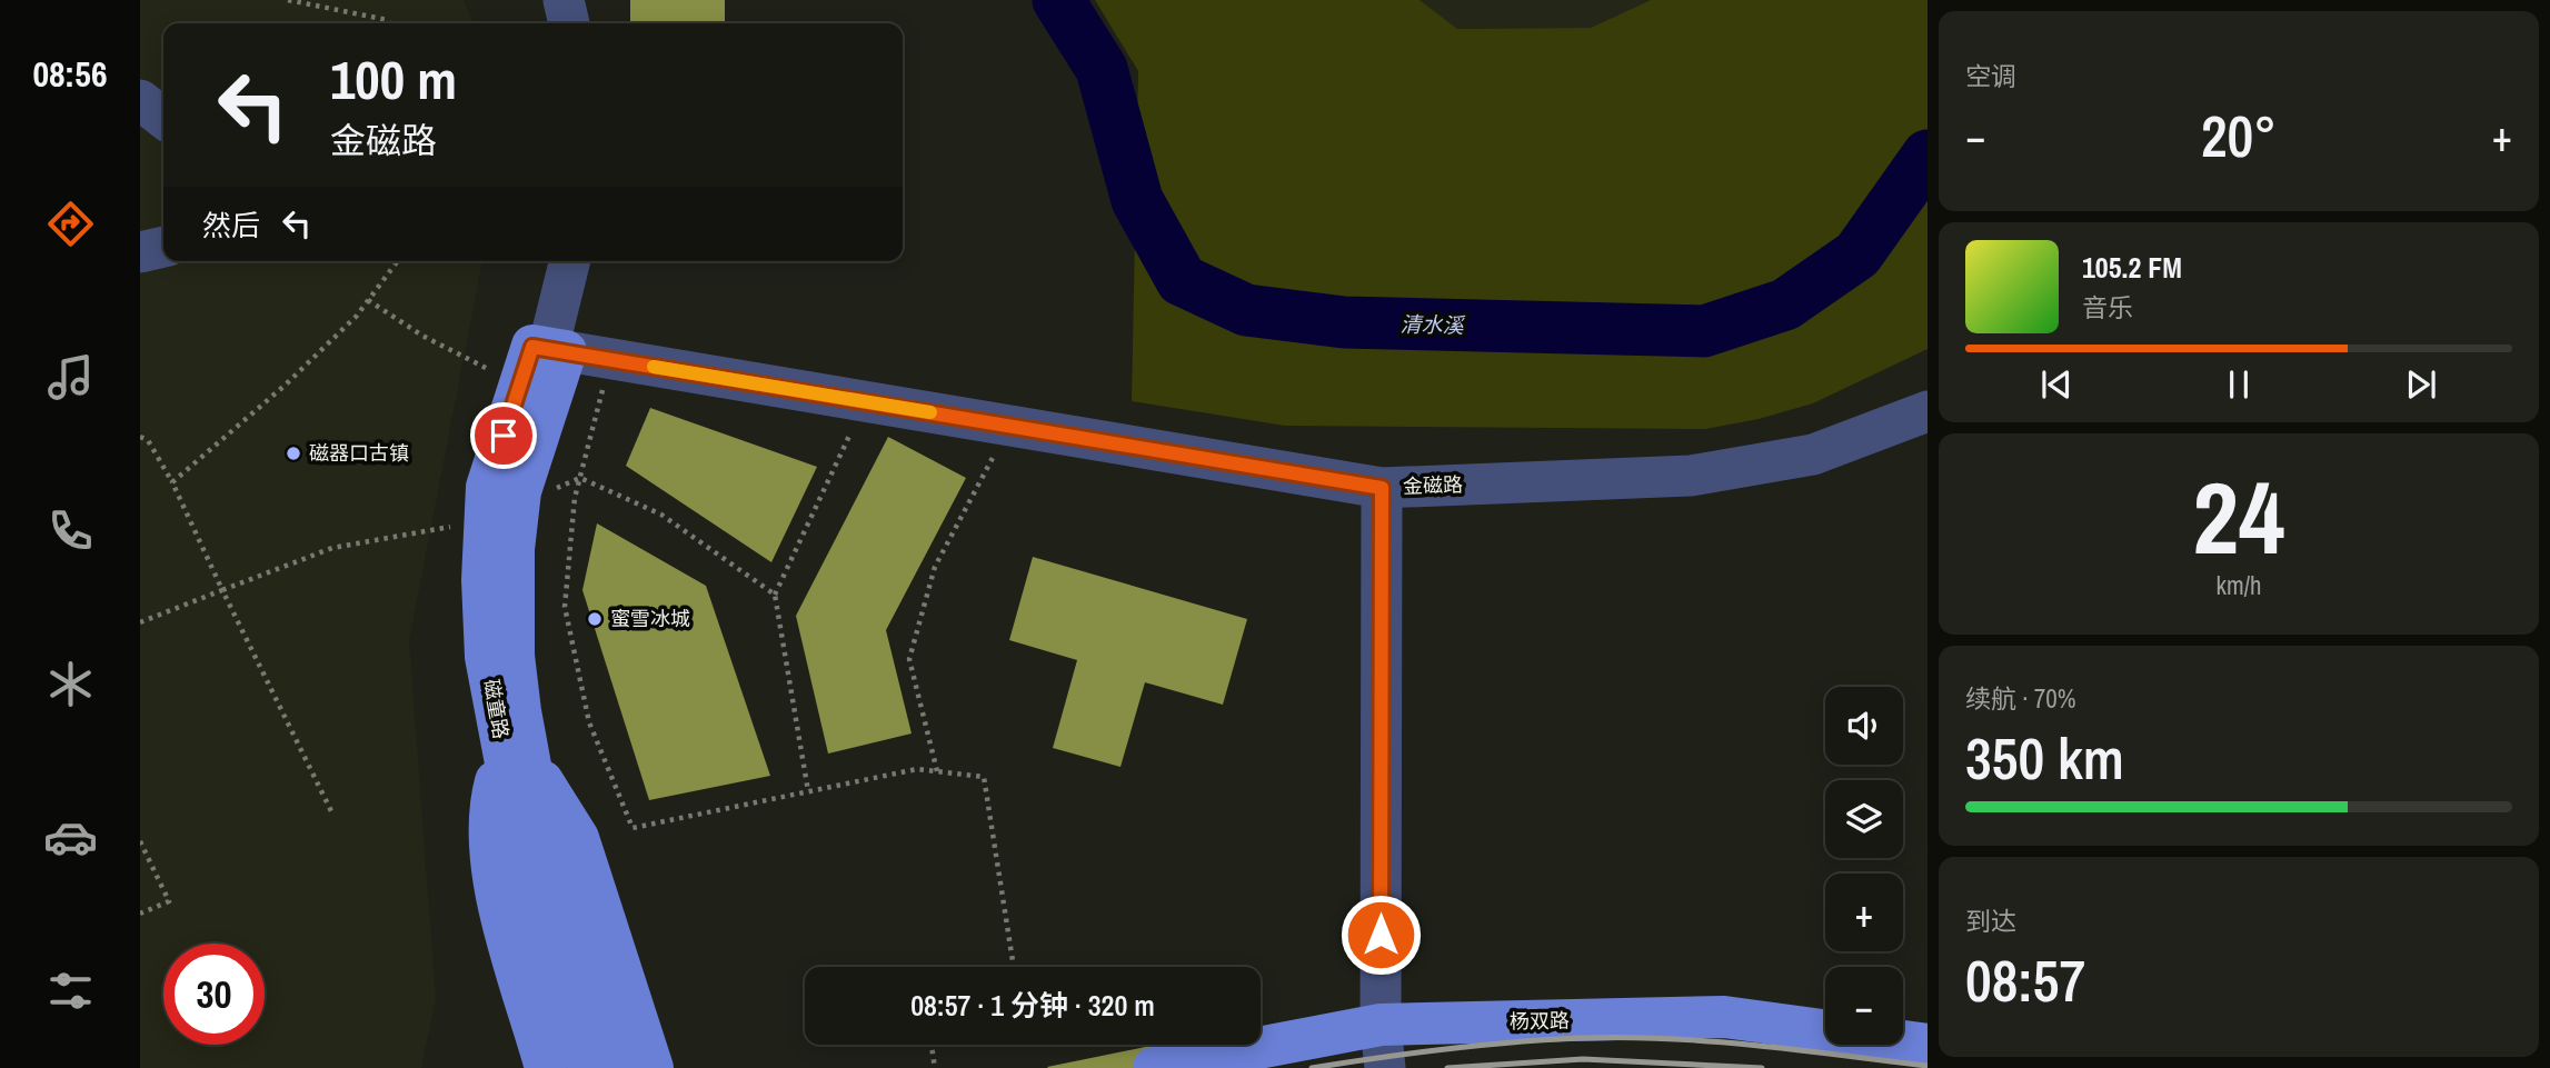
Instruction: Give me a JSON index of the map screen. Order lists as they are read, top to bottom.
{
  "streets": {
    "main road": ["磁童路", "杨双路"],
    "street": ["金磁路"]
  },
  "crossings": [
    ["金磁路", "磁童路"]
  ],
  "water": ["清水溪"],
  "places": ["磁器口古镇", "蜜雪冰城"],
  "page": {
    "tabs": "08:56",
    "tile": [
      "空调",
      ["24", "km/h"],
      ["续航 · 70%", "350 km"],
      ["到达", "08:57"]
    ],
    "turn": ["100 m", "金磁路"],
    "heat": ["−", "20°", "+"],
    "then": "然后",
    "song": ["105.2 FM", "音乐"],
    "map_buttons": ["+", "−"],
    "limit": "30",
    "trip": "08:57 · 1 分钟 · 320 m"
  }
}
